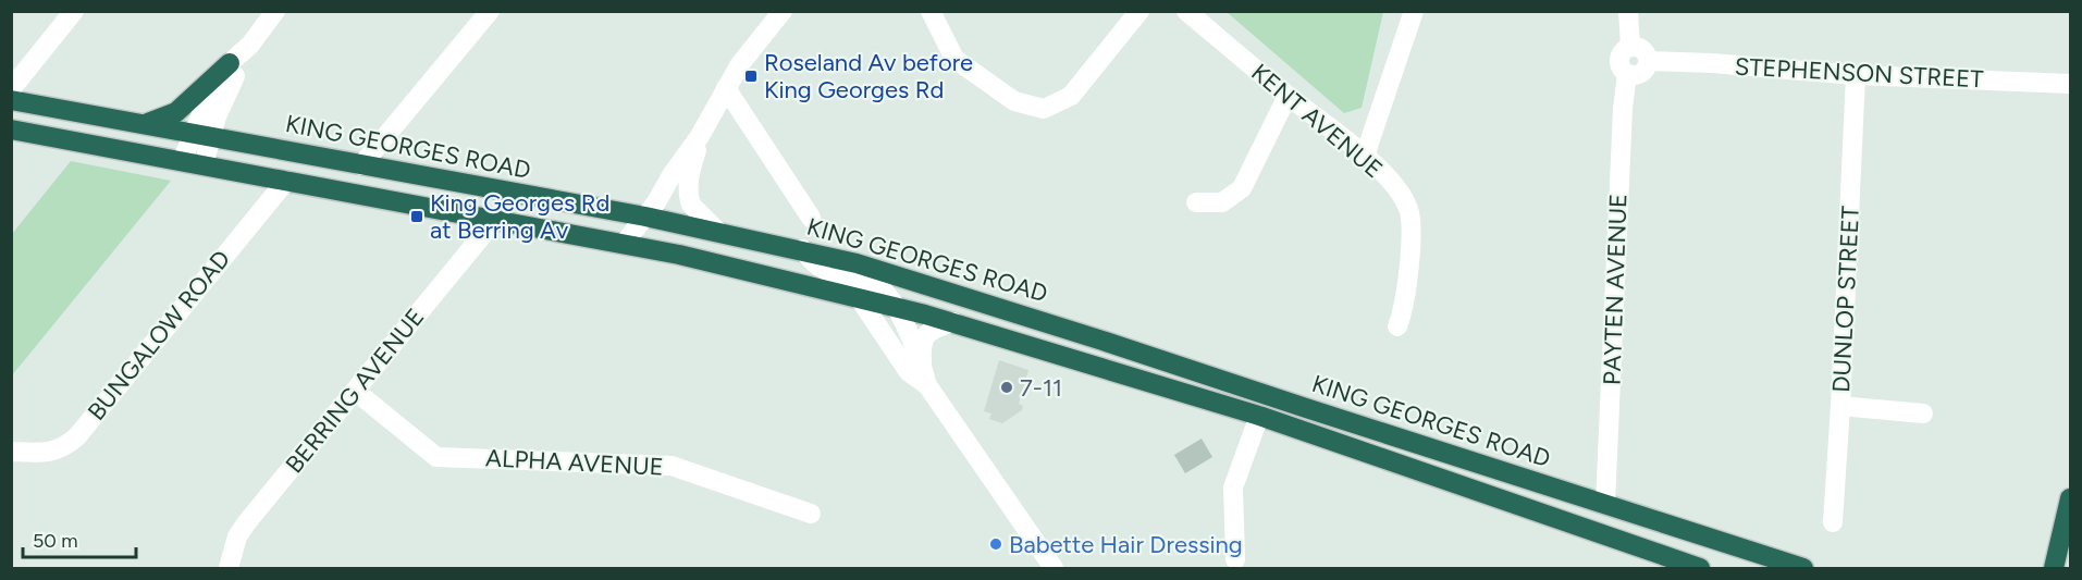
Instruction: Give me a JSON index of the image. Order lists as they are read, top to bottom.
{
  "streets": {
    "highway": ["KING GEORGES ROAD"],
    "street": [
      "STEPHENSON STREET",
      "KENT AVENUE",
      "PAYTEN AVENUE",
      "DUNLOP STREET",
      "BUNGALOW ROAD",
      "BERRING AVENUE",
      "ALPHA AVENUE"
    ]
  },
  "crossings": [
    ["STEPHENSON STREET", "PAYTEN AVENUE"],
    ["STEPHENSON STREET", "DUNLOP STREET"],
    ["KING GEORGES ROAD", "PAYTEN AVENUE"],
    ["KING GEORGES ROAD", "BUNGALOW ROAD"],
    ["KING GEORGES ROAD", "BERRING AVENUE"],
    ["BERRING AVENUE", "ALPHA AVENUE"]
  ],
  "places": {
    "transit": ["Roseland Av before King Georges Rd", "King Georges Rd at Berring Av"],
    "other": ["7-11", "Babette Hair Dressing"]
  },
  "scale_bar": "50 m"
}
